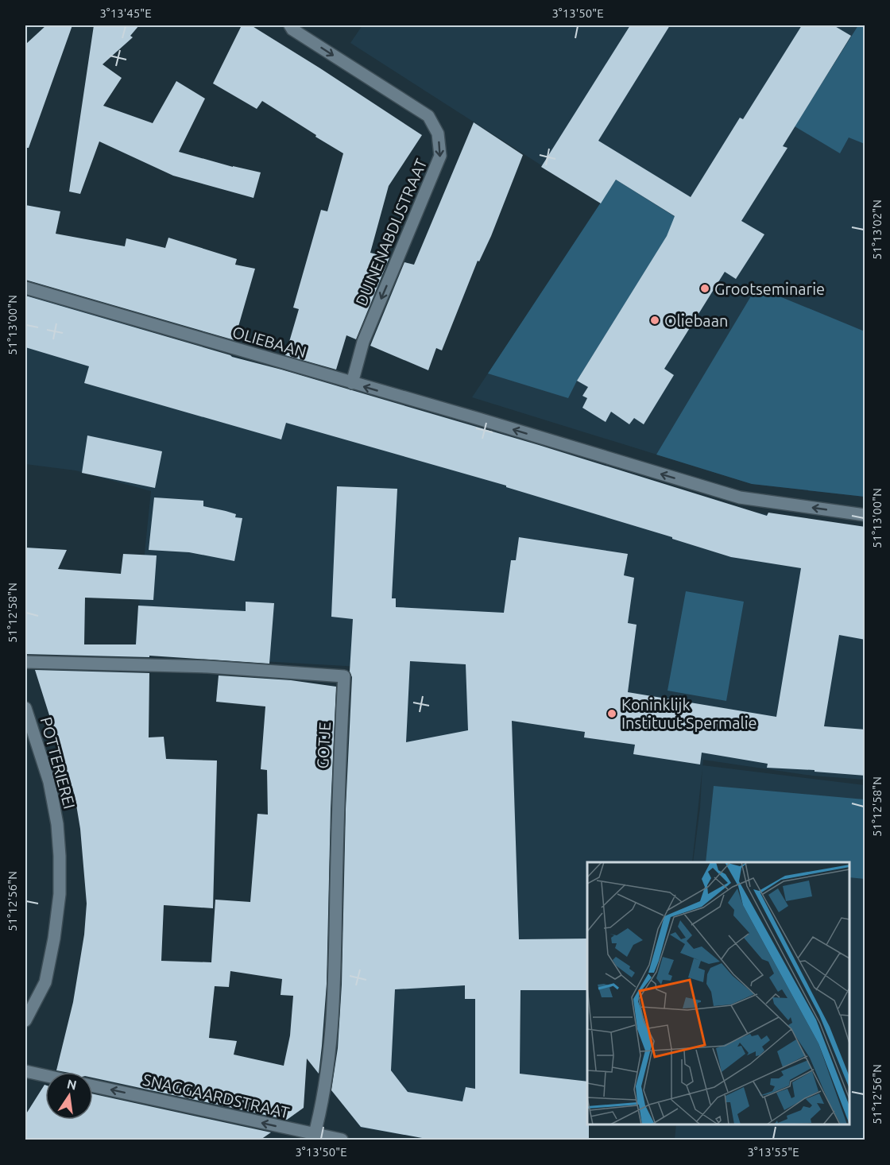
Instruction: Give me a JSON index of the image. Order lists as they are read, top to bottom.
{
  "streets": {
    "street": [
      "DUINENABDIJSTRAAT",
      "OLIEBAAN",
      "GOTJE",
      "POTTERIEREI",
      "SNAGGAARDSTRAAT"
    ]
  },
  "crossings": [
    ["DUINENABDIJSTRAAT", "OLIEBAAN"],
    ["GOTJE", "SNAGGAARDSTRAAT"]
  ],
  "one_way": ["DUINENABDIJSTRAAT", "OLIEBAAN", "SNAGGAARDSTRAAT"],
  "places": ["Grootseminarie", "Oliebaan", "Koninklijk Instituut Spermalie"],
  "north": "top",
  "coordinates": [
    "3°13'45\"E",
    "3°13'50\"E",
    "51°13'02\"N",
    "51°13'00\"N",
    "51°12'58\"N",
    "51°12'56\"N",
    "3°13'55\"E"
  ]
}
